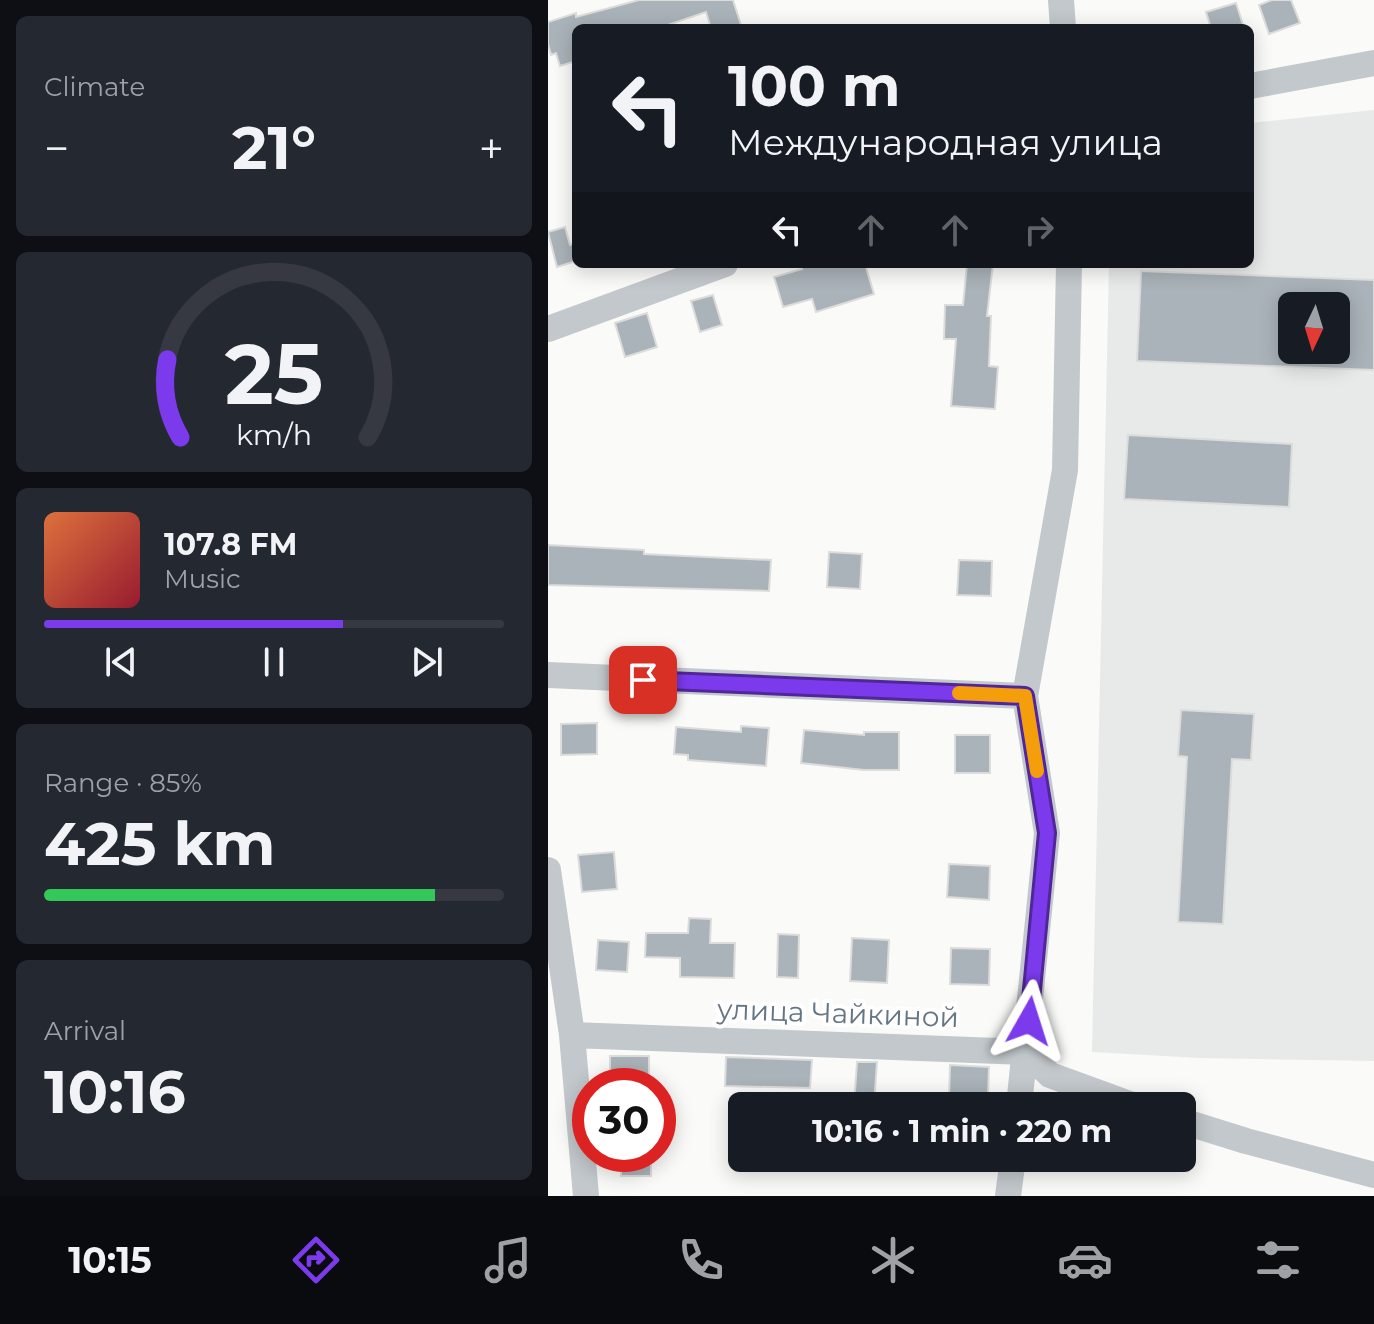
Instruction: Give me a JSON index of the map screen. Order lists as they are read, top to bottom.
{
  "streets": {
    "street": ["улица Чайкиной"]
  },
  "north": "bottom",
  "page": {
    "tile": [
      "Climate",
      ["Range · 85%", "425 km"],
      ["Arrival", "10:16"]
    ],
    "turn": ["100 m", "Международная улица"],
    "heat": ["−", "21°", "+"],
    "song": ["107.8 FM", "Music"],
    "limit": "30",
    "trip": "10:16 · 1 min · 220 m",
    "tabs": "10:15",
    "gauge": ["25", "km/h"]
  }
}
